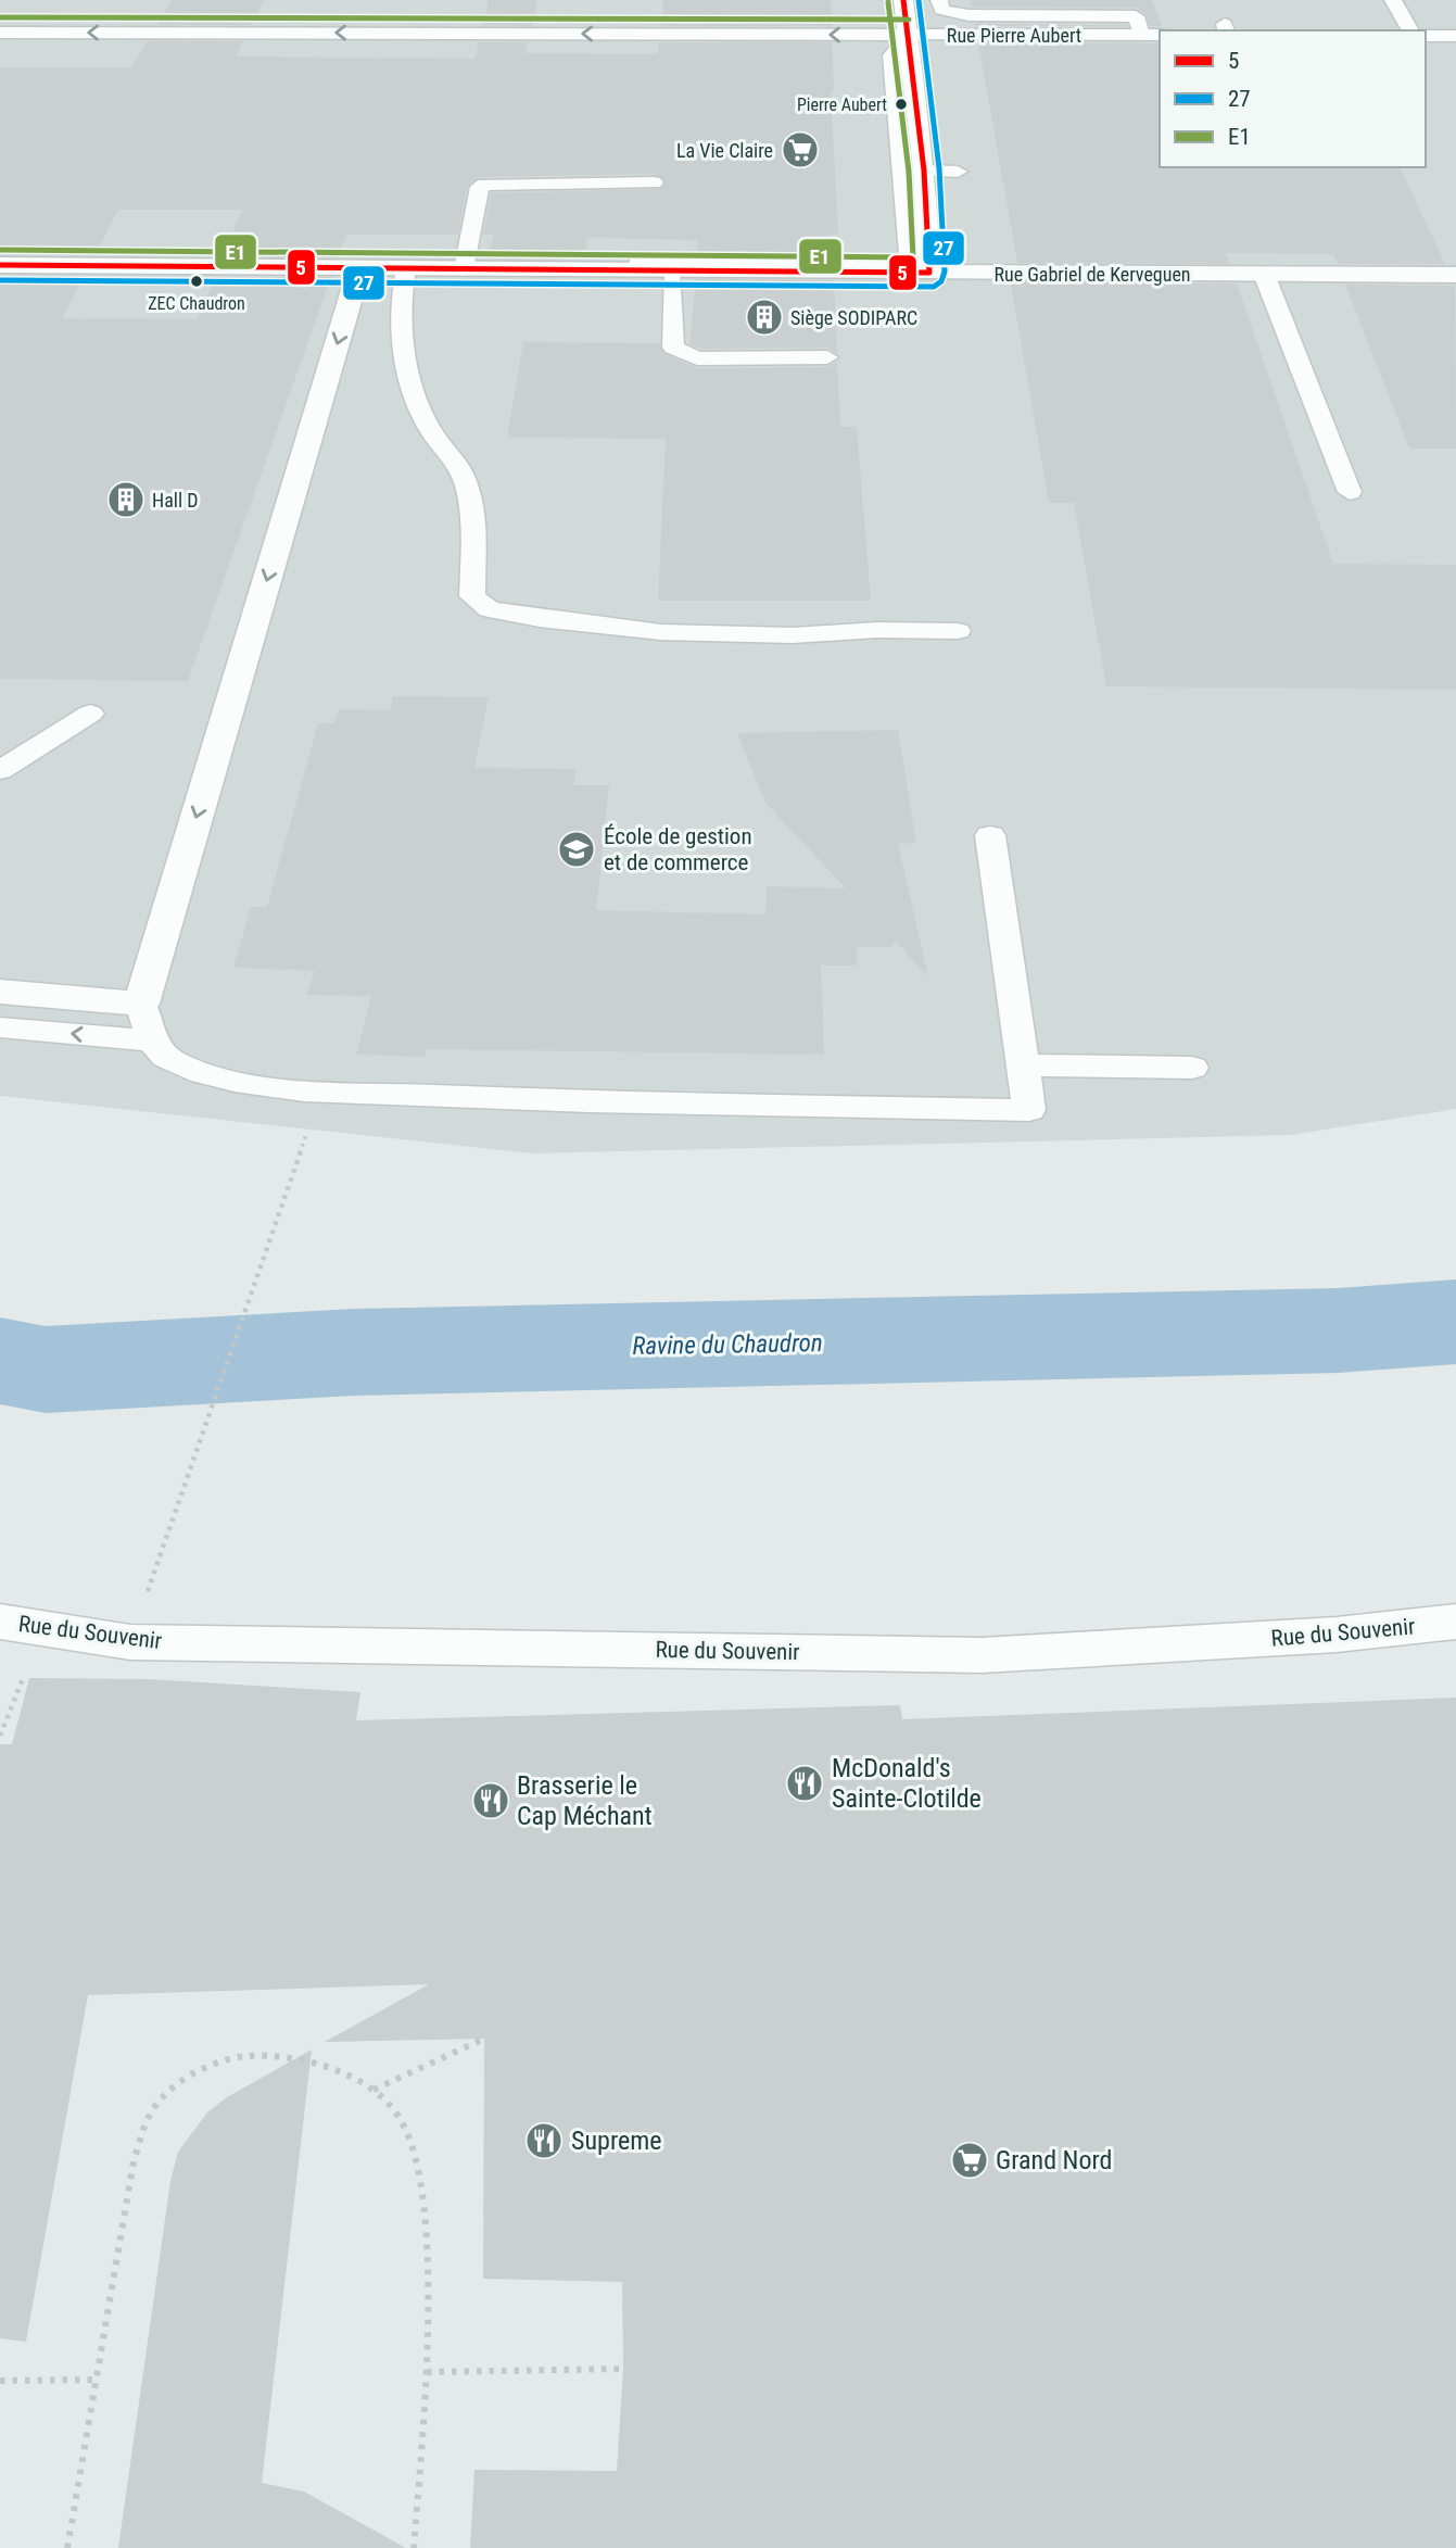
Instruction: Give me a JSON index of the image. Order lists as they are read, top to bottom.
{
  "streets": {
    "street": ["Rue Pierre Aubert", "Rue Gabriel de Kerveguen"],
    "lane": ["Rue du Souvenir"]
  },
  "one_way": ["Rue Pierre Aubert"],
  "water": ["Ravine du Chaudron"],
  "places": {
    "other": ["Pierre Aubert", "ZEC Chaudron"],
    "supermarket": ["La Vie Claire", "Grand Nord"],
    "building": ["Siège SODIPARC", "Hall D"],
    "school or university": ["École de gestion et de commerce"],
    "restaurant": ["McDonald's Sainte-Clotilde", "Brasserie le Cap Méchant", "Supreme"]
  },
  "lines": ["transit line 5", "transit line 27", "transit line E1"],
  "legend": ["5", "27", "E1"]
}
